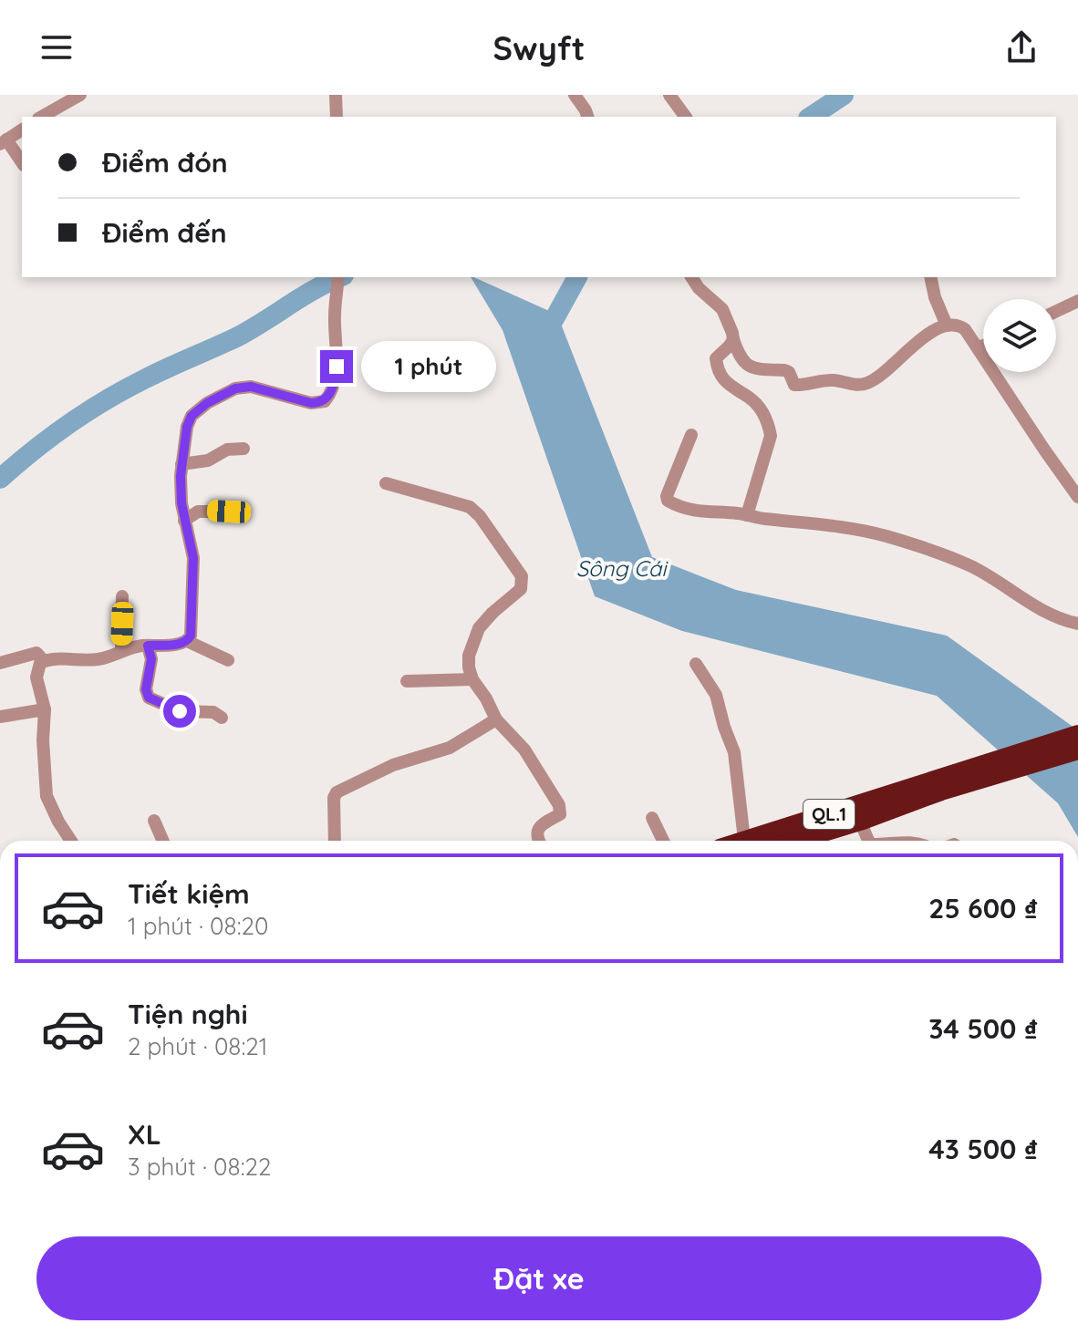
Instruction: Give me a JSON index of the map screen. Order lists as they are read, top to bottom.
{
  "streets": {
    "highway": ["QL.1"]
  },
  "water": ["Sông Cái"],
  "page": {
    "header": "Swyft",
    "banner": ["Điểm đón", "Điểm đến"],
    "bubble": "1 phút",
    "list": [
      {
        "name": "Tiết kiệm",
        "note": "1 phút · 08:20",
        "value": "25 600 ₫"
      },
      {
        "name": "Tiện nghi",
        "note": "2 phút · 08:21",
        "value": "34 500 ₫"
      },
      {
        "name": "XL",
        "note": "3 phút · 08:22",
        "value": "43 500 ₫"
      }
    ],
    "buttons": "Đặt xe"
  }
}
